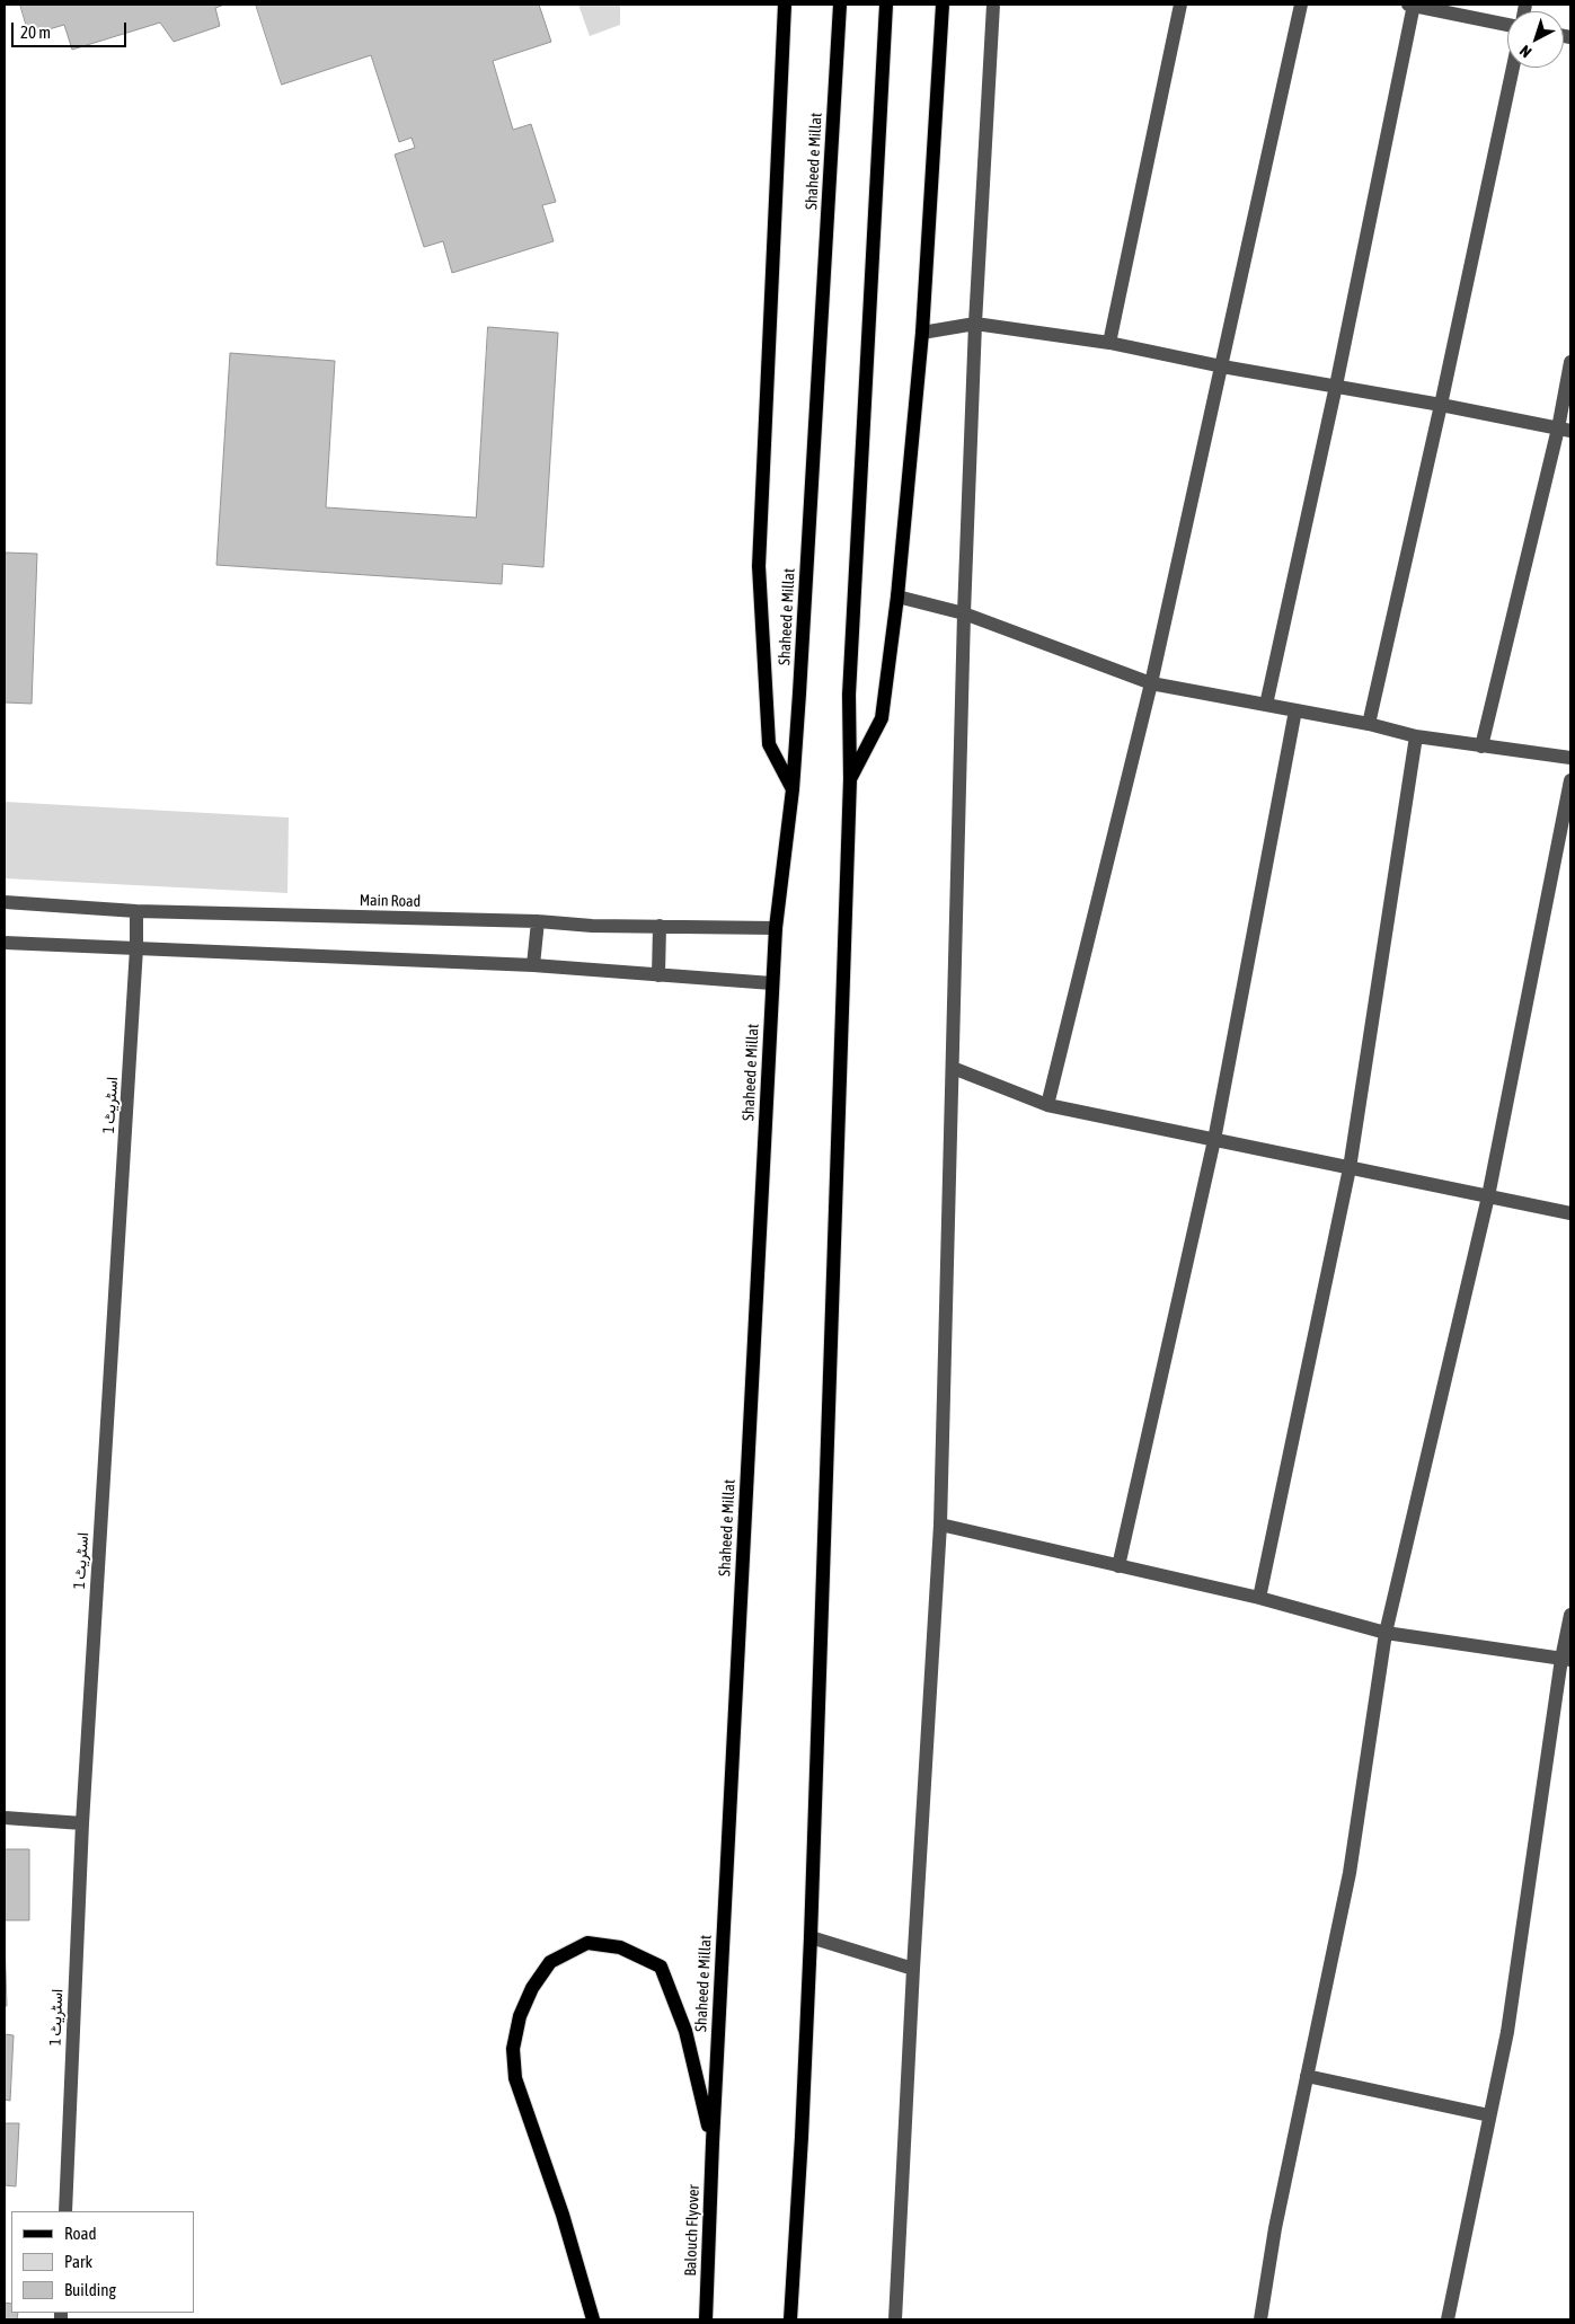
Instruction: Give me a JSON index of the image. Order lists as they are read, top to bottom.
{
  "streets": {
    "main road": ["Shaheed e Millat", "Balouch Flyover"],
    "street": ["Main Road", "اسٹریٹ 1"]
  },
  "crossings": [
    ["Shaheed e Millat", "Main Road"],
    ["Shaheed e Millat", "Balouch Flyover"],
    ["Main Road", "اسٹریٹ 1"]
  ],
  "legend": ["Road", "Park", "Building"],
  "scale_bar": "20 m",
  "north": "bottom left"
}
